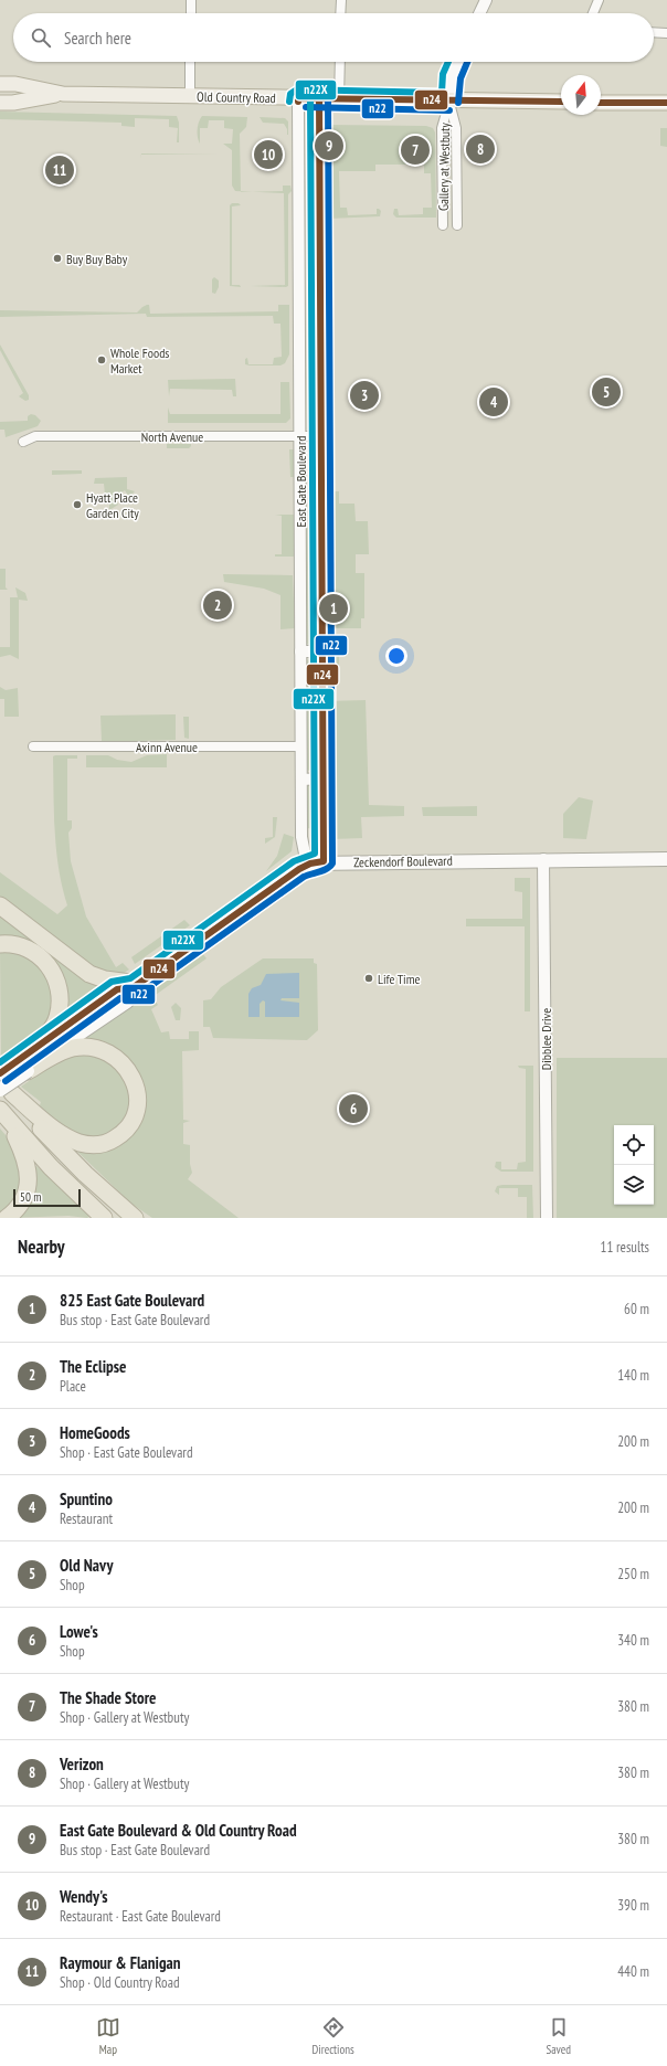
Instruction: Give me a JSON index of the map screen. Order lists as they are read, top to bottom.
{
  "streets": {
    "main road": ["Old Country Road", "Zeckendorf Boulevard"],
    "street": [
      "Gallery at Westbuty",
      "North Avenue",
      "East Gate Boulevard",
      "Axinn Avenue",
      "Dibblee Drive"
    ]
  },
  "crossings": [
    ["Old Country Road", "Gallery at Westbuty"],
    ["Old Country Road", "East Gate Boulevard"],
    ["North Avenue", "East Gate Boulevard"],
    ["East Gate Boulevard", "Axinn Avenue"],
    ["East Gate Boulevard", "Zeckendorf Boulevard"],
    ["Zeckendorf Boulevard", "Dibblee Drive"]
  ],
  "places": [
    "Buy Buy Baby",
    "Whole Foods Market",
    "Hyatt Place Garden City",
    "Life Time"
  ],
  "lines": ["transit line n22", "transit line n22X", "transit line n24"],
  "scale_bar": "50 m",
  "north": "top",
  "page": {
    "search": "Search here",
    "pins": [
      "9",
      "8",
      "7",
      "10",
      "11",
      "5",
      "3",
      "4",
      "2",
      "1",
      "6"
    ],
    "scale": "50 m",
    "heading": ["Nearby", "11 results"],
    "list": [
      {
        "mark": "1",
        "name": "825 East Gate Boulevard",
        "note": "Bus stop · East Gate Boulevard",
        "value": "60 m"
      },
      {
        "mark": "2",
        "name": "The Eclipse",
        "note": "Place",
        "value": "140 m"
      },
      {
        "mark": "3",
        "name": "HomeGoods",
        "note": "Shop · East Gate Boulevard",
        "value": "200 m"
      },
      {
        "mark": "4",
        "name": "Spuntino",
        "note": "Restaurant",
        "value": "200 m"
      },
      {
        "mark": "5",
        "name": "Old Navy",
        "note": "Shop",
        "value": "250 m"
      },
      {
        "mark": "6",
        "name": "Lowe's",
        "note": "Shop",
        "value": "340 m"
      },
      {
        "mark": "7",
        "name": "The Shade Store",
        "note": "Shop · Gallery at Westbuty",
        "value": "380 m"
      },
      {
        "mark": "8",
        "name": "Verizon",
        "note": "Shop · Gallery at Westbuty",
        "value": "380 m"
      },
      {
        "mark": "9",
        "name": "East Gate Boulevard & Old Country Road",
        "note": "Bus stop · East Gate Boulevard",
        "value": "380 m"
      },
      {
        "mark": "10",
        "name": "Wendy's",
        "note": "Restaurant · East Gate Boulevard",
        "value": "390 m"
      },
      {
        "mark": "11",
        "name": "Raymour & Flanigan",
        "note": "Shop · Old Country Road",
        "value": "440 m"
      }
    ],
    "nav": ["Map", "Directions", "Saved"]
  }
}
